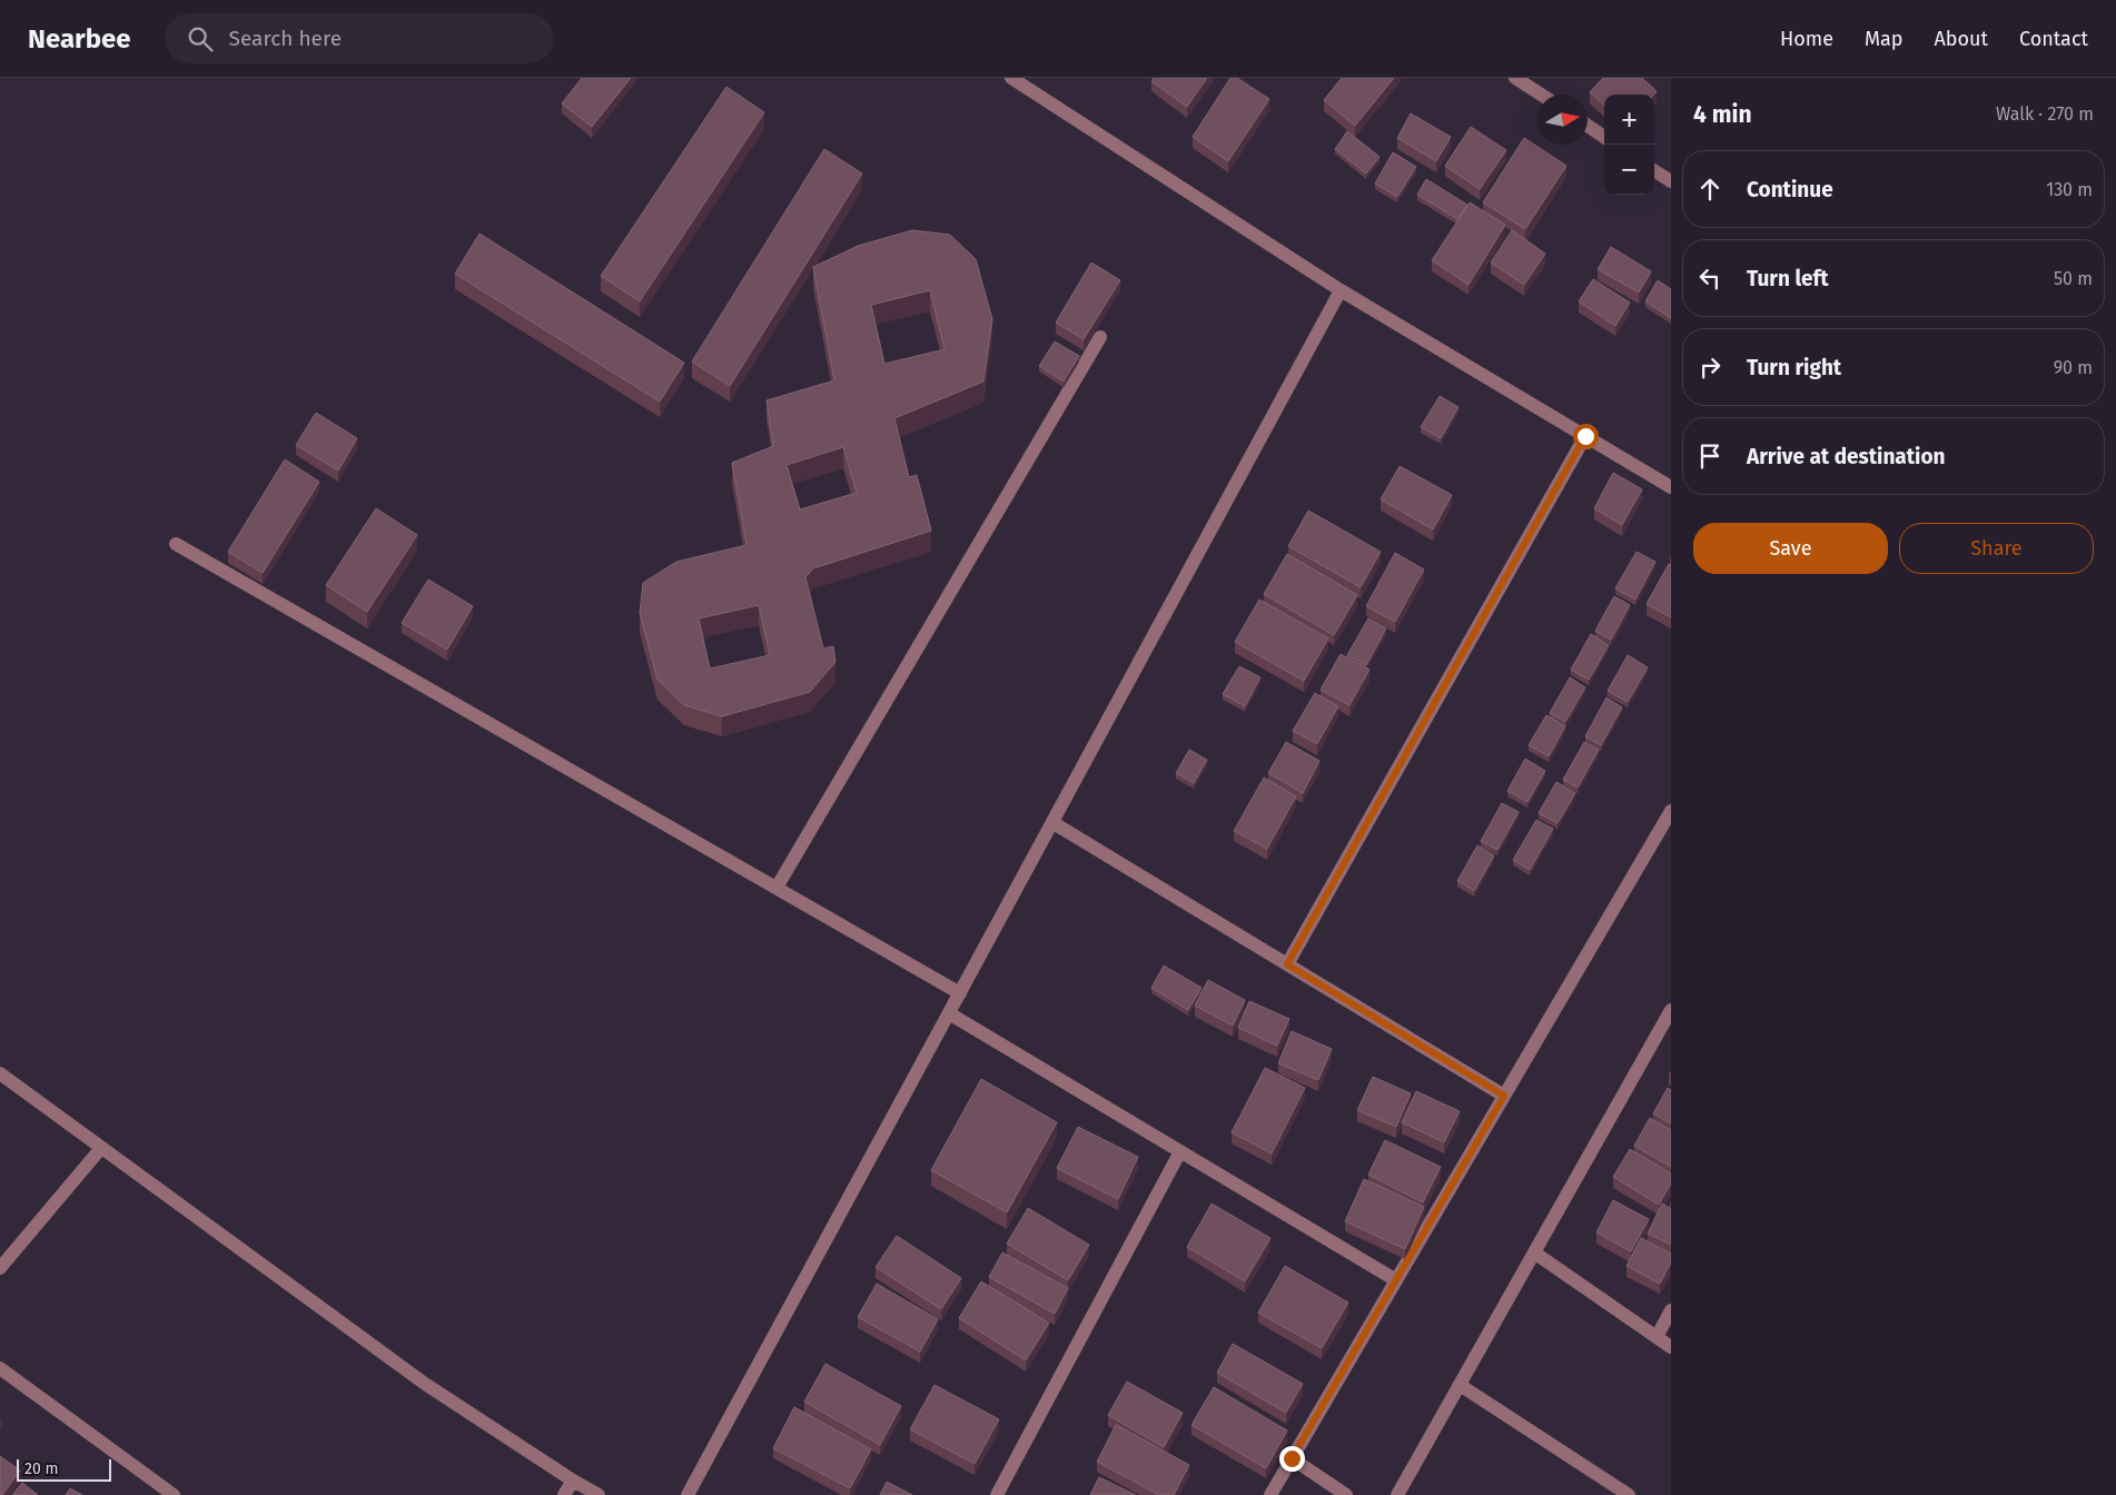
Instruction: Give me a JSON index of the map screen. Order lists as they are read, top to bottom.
{
  "scale_bar": "20 m",
  "north": "right",
  "page": {
    "header": "Nearbee",
    "search": "Search here",
    "nav": [
      "Home",
      "Map",
      "About",
      "Contact"
    ],
    "heading": ["4 min", "Walk · 270 m"],
    "map_buttons": ["+", "−"],
    "list": [
      ["Continue", "130 m"],
      ["Turn left", "50 m"],
      ["Turn right", "90 m"],
      "Arrive at destination"
    ],
    "buttons": ["Save", "Share"],
    "scale": "20 m"
  }
}
